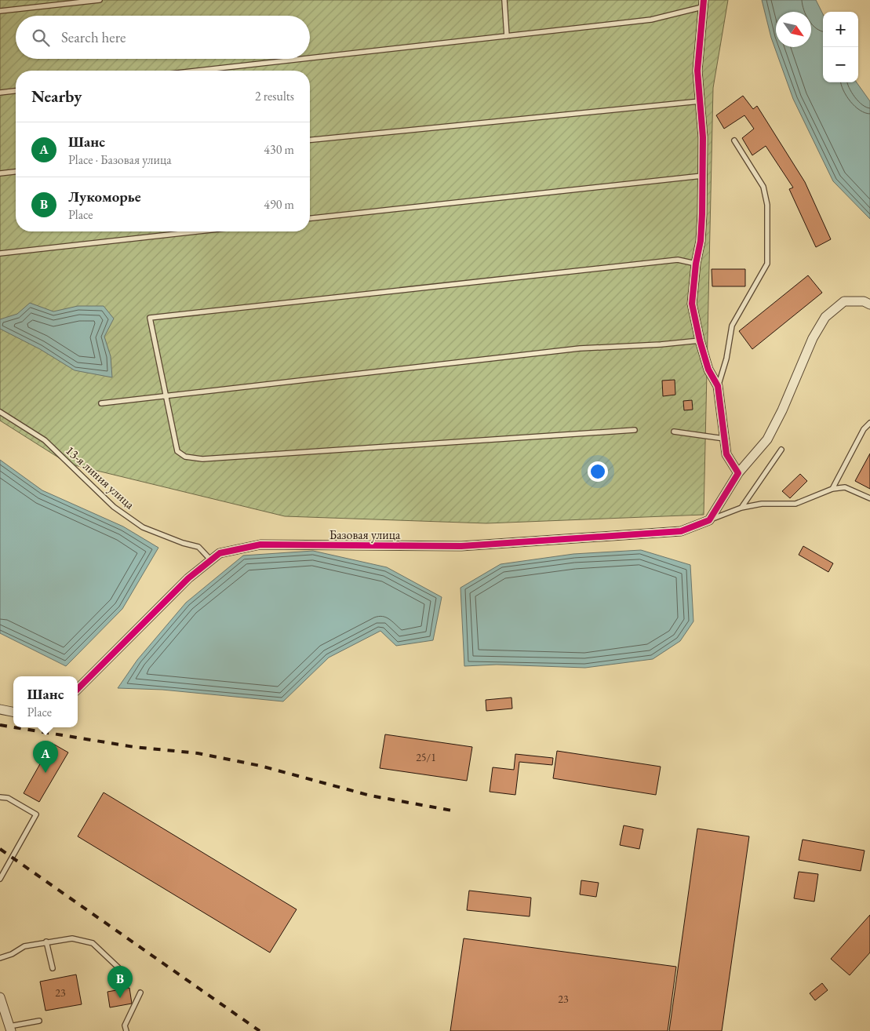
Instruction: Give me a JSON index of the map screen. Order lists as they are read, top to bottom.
{
  "streets": {
    "street": ["Базовая улица"],
    "lane": ["13-я линия улица"]
  },
  "crossings": [
    ["13-я линия улица", "Базовая улица"]
  ],
  "house_numbers": ["25/1", "23", "23"],
  "north": "bottom right",
  "page": {
    "map_buttons": ["+", "−"],
    "search": "Search here",
    "heading": ["Nearby", "2 results"],
    "list": [
      {
        "mark": "A",
        "name": "Шанс",
        "note": "Place · Базовая улица",
        "value": "430 m"
      },
      {
        "mark": "B",
        "name": "Лукоморье",
        "note": "Place",
        "value": "490 m"
      }
    ],
    "popup": ["Шанс", "Place"],
    "pins": ["A", "B"]
  }
}
